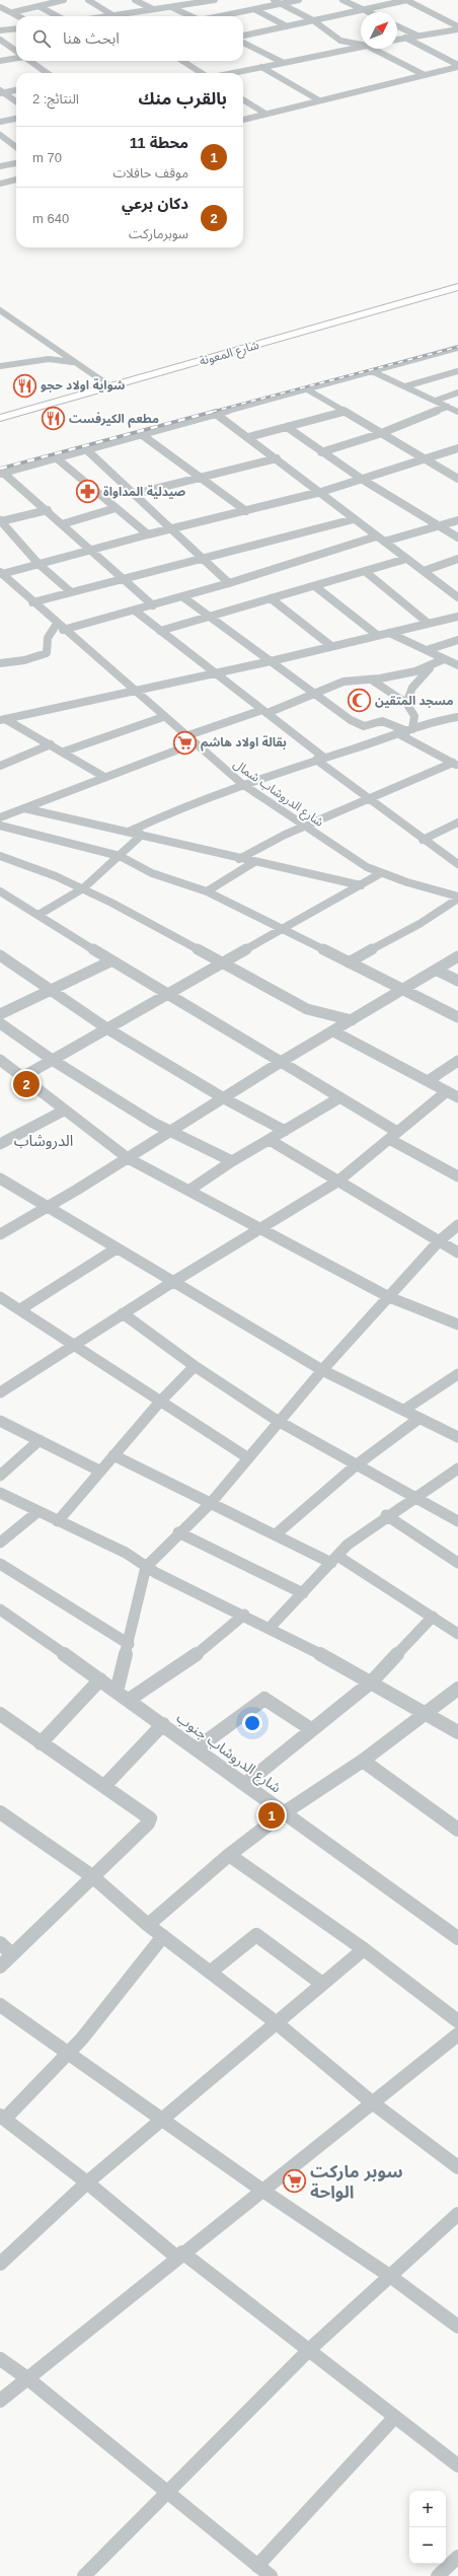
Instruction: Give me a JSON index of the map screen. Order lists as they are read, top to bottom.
{
  "streets": {
    "highway": ["شارع المعونة"],
    "street": ["شارع الدروشاب شمال", "شارع الدروشاب جنوب"]
  },
  "districts": ["الدروشاب"],
  "places": {
    "restaurant": ["شواية اولاد حجو", "مطعم الكيرفست"],
    "pharmacy": ["صيدلية المداواة"],
    "mosque": ["مسجد المتقين"],
    "supermarket": ["بقالة اولاد هاشم", "سوبر ماركت الواحة"]
  },
  "north": "top right",
  "page": {
    "search": "ابحث هنا",
    "heading": ["بالقرب منك", "النتائج: 2"],
    "list": [
      {
        "mark": "1",
        "name": "محطة 11",
        "note": "موقف حافلات",
        "value": "70 m"
      },
      {
        "mark": "2",
        "name": "دكان برعي",
        "note": "سوبرماركت",
        "value": "640 m"
      }
    ],
    "pins": ["2", "1"],
    "map_buttons": ["+", "−"]
  }
}
